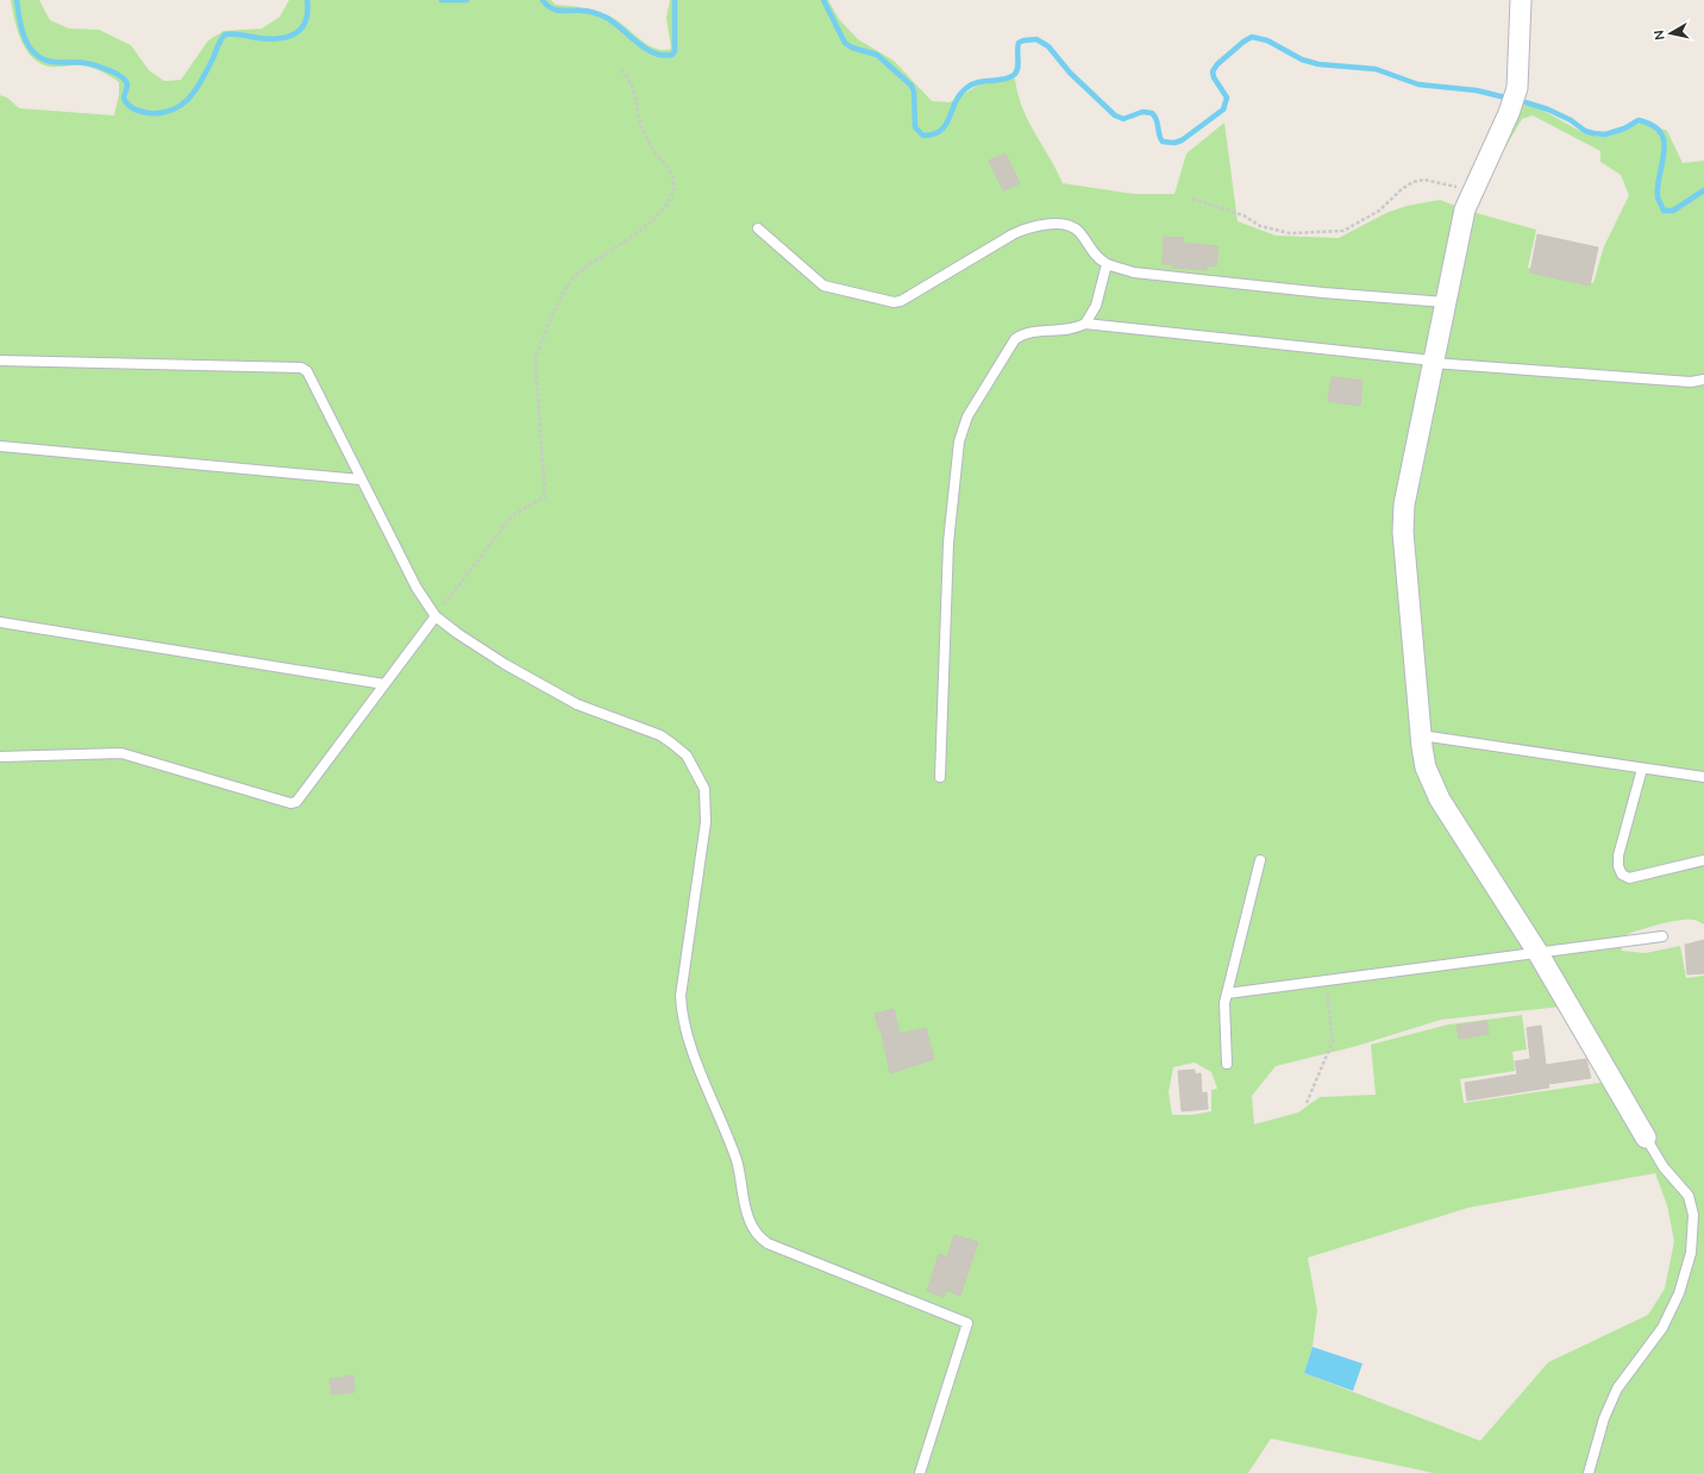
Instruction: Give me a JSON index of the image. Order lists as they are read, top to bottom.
{
  "north": "left"
}
